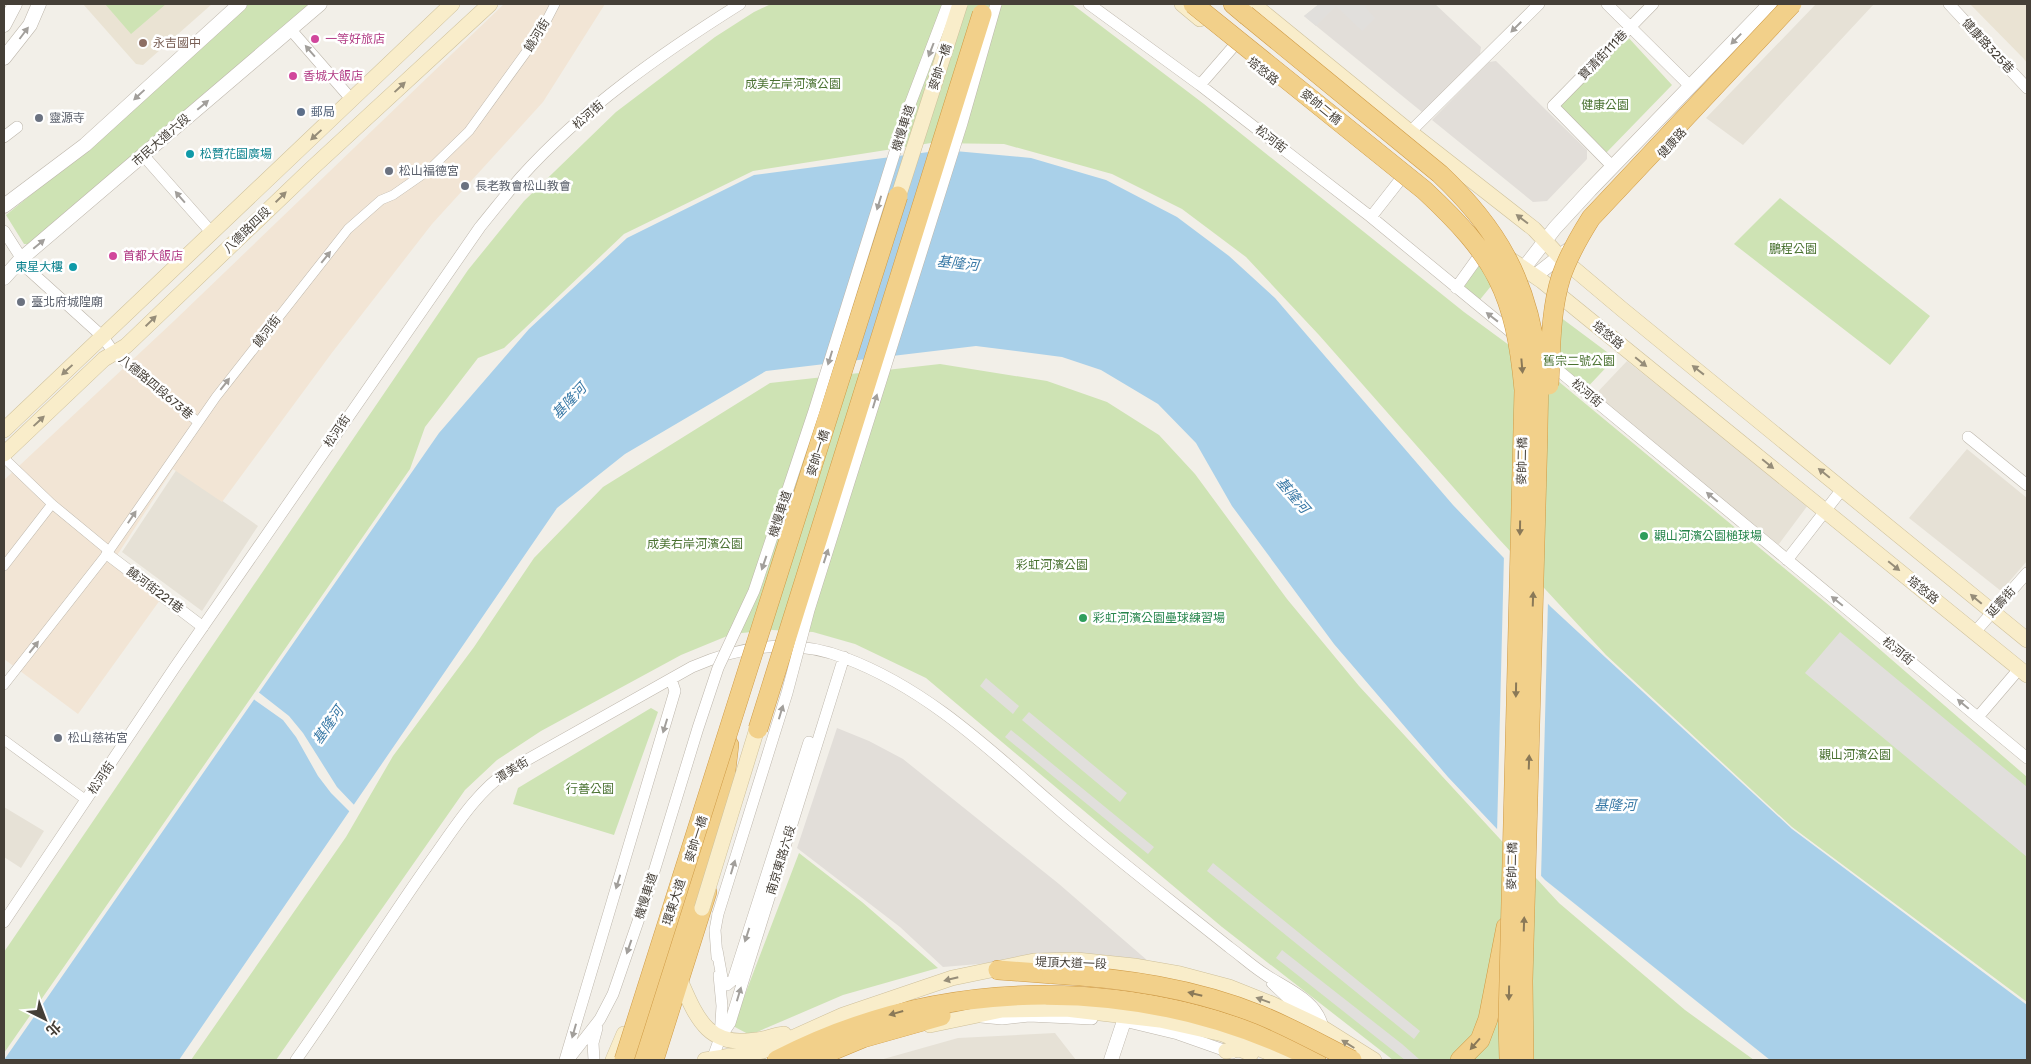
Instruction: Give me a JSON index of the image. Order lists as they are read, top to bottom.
{
  "streets": {
    "highway": ["麥帥一橋", "麥帥二橋", "環東大道"],
    "main road": ["塔悠路", "八德路四段", "堤頂大道一段"],
    "street": [
      "饒河街",
      "健康路325巷",
      "寶清街111巷",
      "松河街",
      "機慢車道",
      "市民大道六段",
      "健康路",
      "八德路四段673巷",
      "饒河街221巷",
      "延壽街",
      "潭美街",
      "南京東路六段"
    ]
  },
  "crossings": [
    ["饒河街", "八德路四段673巷"],
    ["饒河街", "饒河街221巷"],
    ["寶清街111巷", "健康路"],
    ["麥帥一橋", "環東大道"],
    ["塔悠路", "麥帥二橋"],
    ["塔悠路", "健康路"],
    ["塔悠路", "延壽街"],
    ["松河街", "饒河街221巷"],
    ["八德路四段", "八德路四段673巷"],
    ["潭美街", "南京東路六段"],
    ["潭美街", "堤頂大道一段"],
    ["南京東路六段", "堤頂大道一段"]
  ],
  "one_way": ["饒河街"],
  "water": ["基隆河"],
  "parks": [
    "成美左岸河濱公園",
    "健康公園",
    "鵬程公園",
    "舊宗二號公園",
    "成美右岸河濱公園",
    "彩虹河濱公園",
    "觀山河濱公園",
    "行善公園"
  ],
  "places": [
    "一等好旅店",
    "永吉國中",
    "香城大飯店",
    "郵局",
    "靈源寺",
    "松贊花園廣場",
    "松山福德宮",
    "長老教會松山教會",
    "首都大飯店",
    "東星大樓",
    "臺北府城隍廟",
    "觀山河濱公園槌球場",
    "彩虹河濱公園壘球練習場",
    "松山慈祐宮"
  ],
  "north": "bottom right"
}
